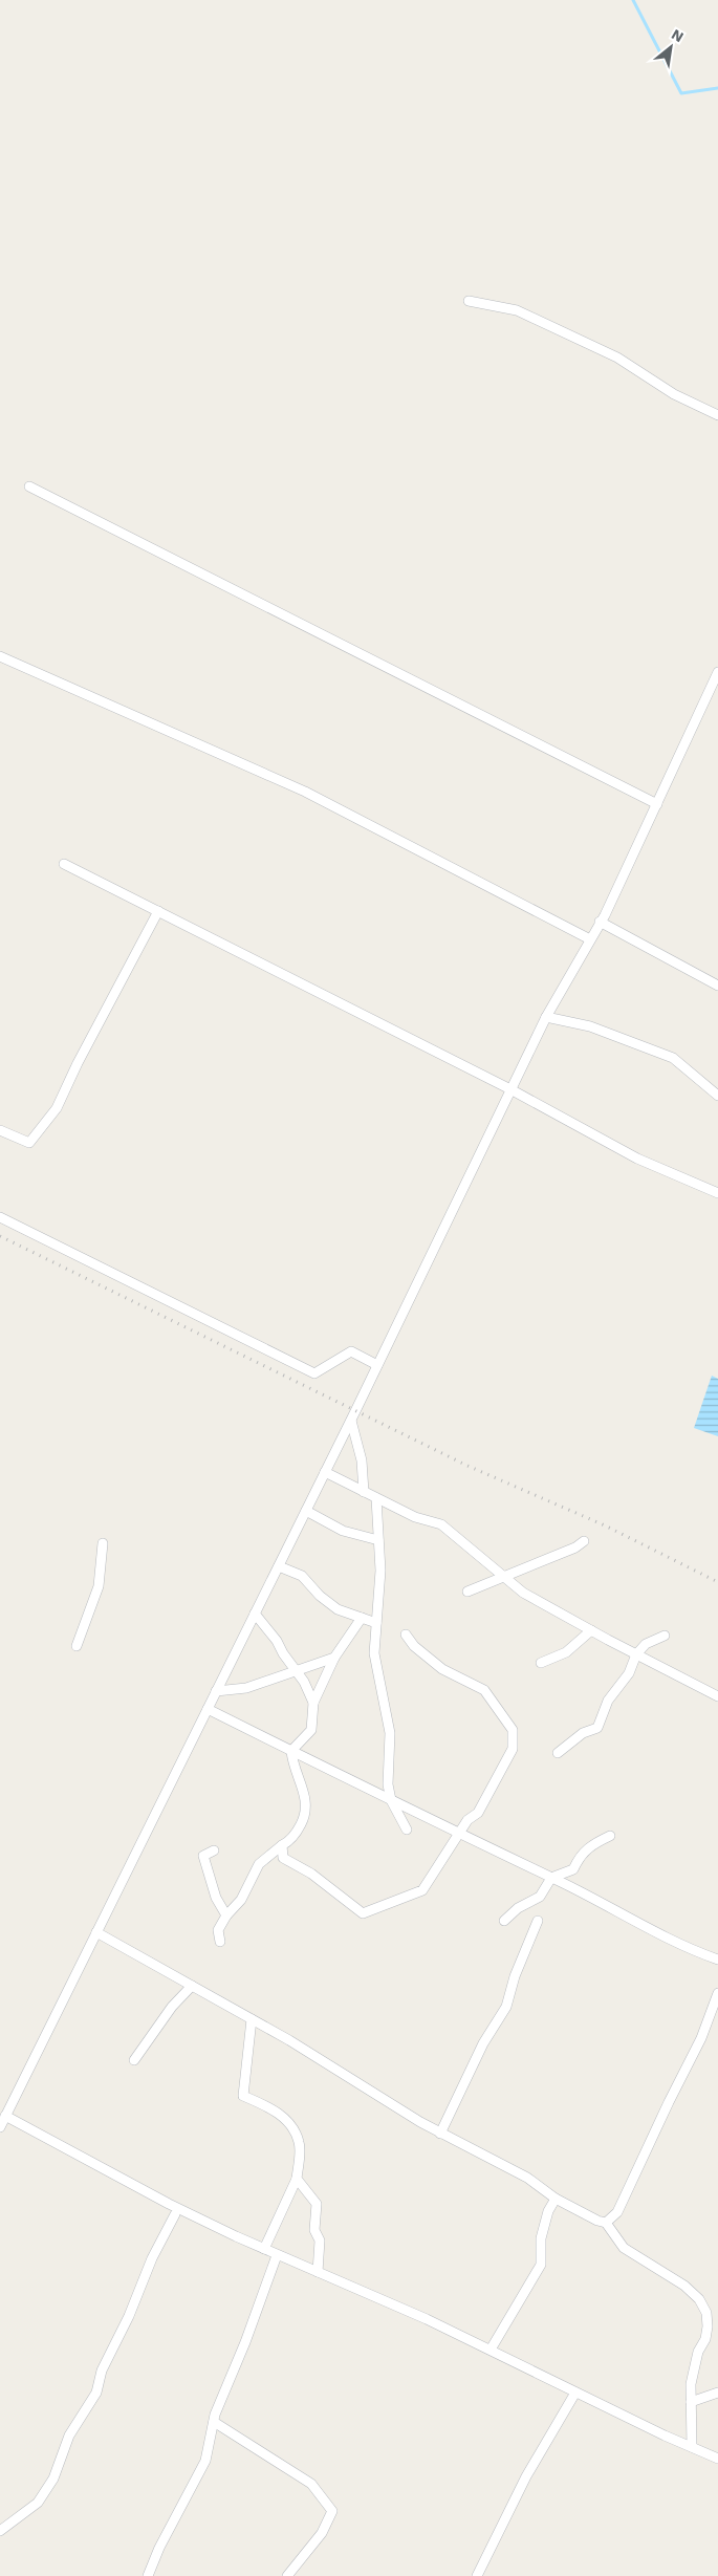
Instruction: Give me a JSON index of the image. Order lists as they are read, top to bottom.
{
  "north": "top right"
}
